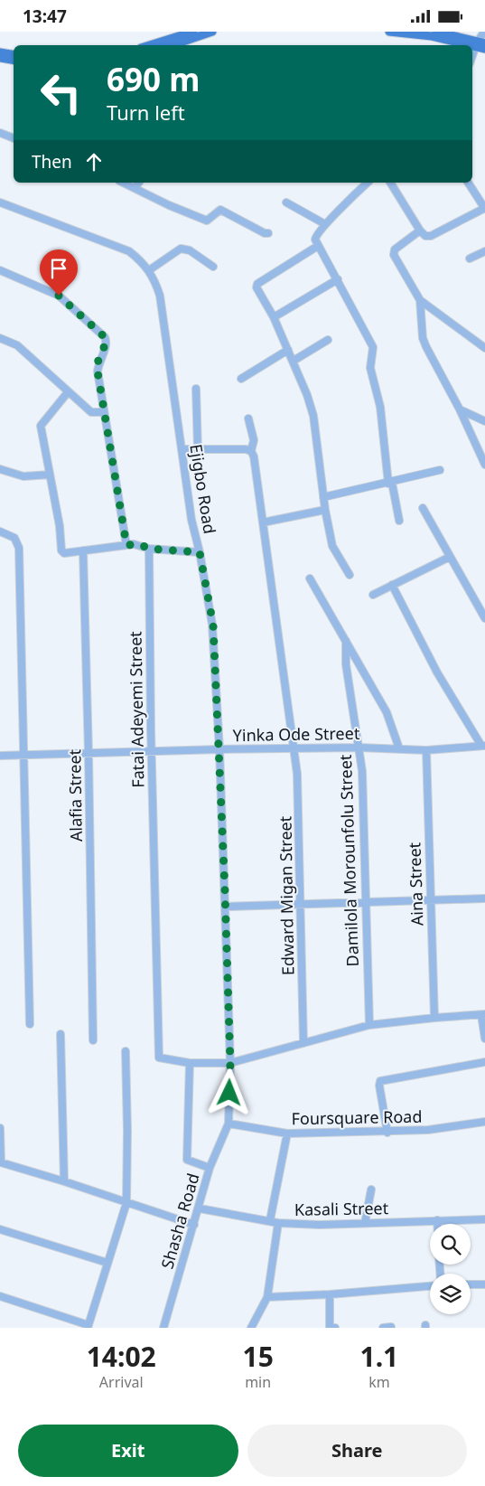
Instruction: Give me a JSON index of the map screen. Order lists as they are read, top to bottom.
{
  "streets": {
    "street": [
      "Ejigbo Road",
      "Fatai Adeyemi Street",
      "Yinka Ode Street",
      "Alafia Street",
      "Damilola Morounfolu Street",
      "Aina Street",
      "Edward Migan Street",
      "Foursquare Road",
      "Kasali Street",
      "Shasha Road"
    ]
  },
  "crossings": [
    ["Ejigbo Road", "Fatai Adeyemi Street"],
    ["Ejigbo Road", "Yinka Ode Street"],
    ["Ejigbo Road", "Foursquare Road"],
    ["Ejigbo Road", "Shasha Road"],
    ["Fatai Adeyemi Street", "Yinka Ode Street"],
    ["Fatai Adeyemi Street", "Damilola Morounfolu Street"],
    ["Fatai Adeyemi Street", "Aina Street"],
    ["Fatai Adeyemi Street", "Edward Migan Street"],
    ["Yinka Ode Street", "Alafia Street"],
    ["Yinka Ode Street", "Damilola Morounfolu Street"],
    ["Yinka Ode Street", "Aina Street"],
    ["Yinka Ode Street", "Edward Migan Street"],
    ["Foursquare Road", "Shasha Road"],
    ["Kasali Street", "Shasha Road"]
  ],
  "page": {
    "status": "13:47",
    "turn": ["690 m", "Turn left"],
    "then": "Then",
    "eta": [
      "14:02",
      "Arrival",
      "15",
      "min",
      "1.1",
      "km"
    ],
    "buttons": ["Exit", "Share"]
  }
}
